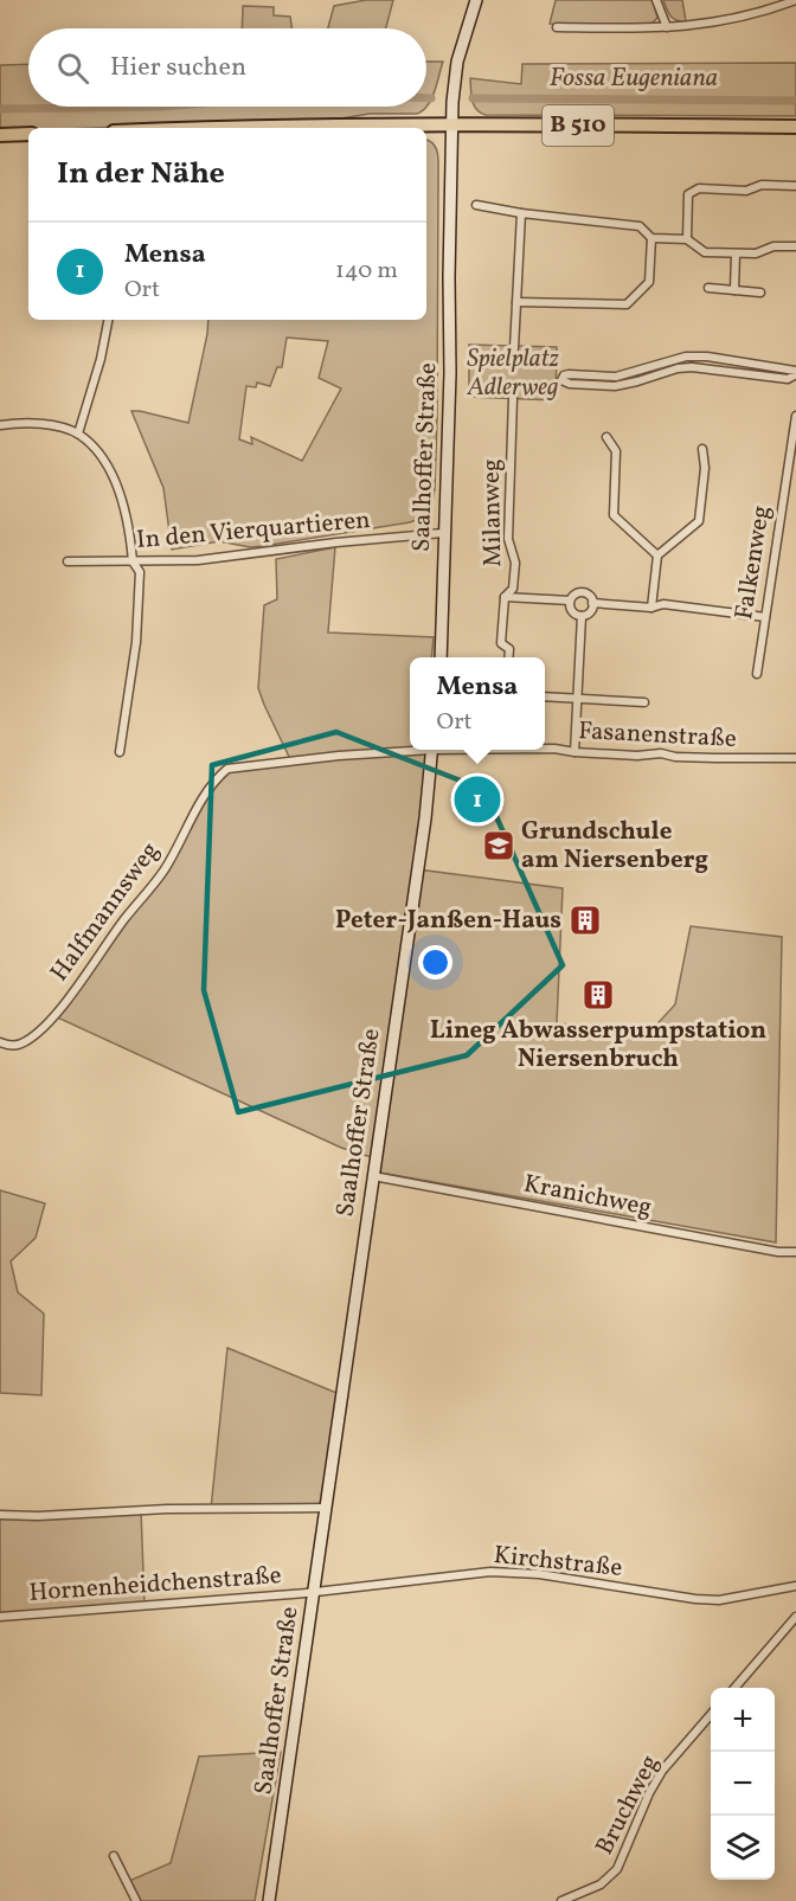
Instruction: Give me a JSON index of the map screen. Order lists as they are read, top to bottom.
{
  "streets": {
    "main road": ["B 510", "Saalhoffer Straße"],
    "street": [
      "Milanweg",
      "In den Vierquartieren",
      "Falkenweg",
      "Fasanenstraße",
      "Halfmannsweg",
      "Kranichweg",
      "Kirchstraße",
      "Hornenheidchenstraße",
      "Bruchweg"
    ]
  },
  "crossings": [
    ["B 510", "Saalhoffer Straße"],
    ["Saalhoffer Straße", "In den Vierquartieren"],
    ["Saalhoffer Straße", "Kranichweg"],
    ["Saalhoffer Straße", "Kirchstraße"],
    ["Saalhoffer Straße", "Hornenheidchenstraße"],
    ["Kirchstraße", "Hornenheidchenstraße"]
  ],
  "water": ["Fossa Eugeniana"],
  "parks": ["Spielplatz Adlerweg"],
  "places": {
    "school or university": ["Grundschule am Niersenberg"],
    "building": ["Peter-Janßen-Haus", "Lineg Abwasserpumpstation Niersenbruch"]
  },
  "page": {
    "search": "Hier suchen",
    "heading": "In der Nähe",
    "list": [
      {
        "mark": "1",
        "name": "Mensa",
        "note": "Ort",
        "value": "140 m"
      }
    ],
    "popup": ["Mensa", "Ort"],
    "pins": "1",
    "map_buttons": ["+", "−"]
  }
}
